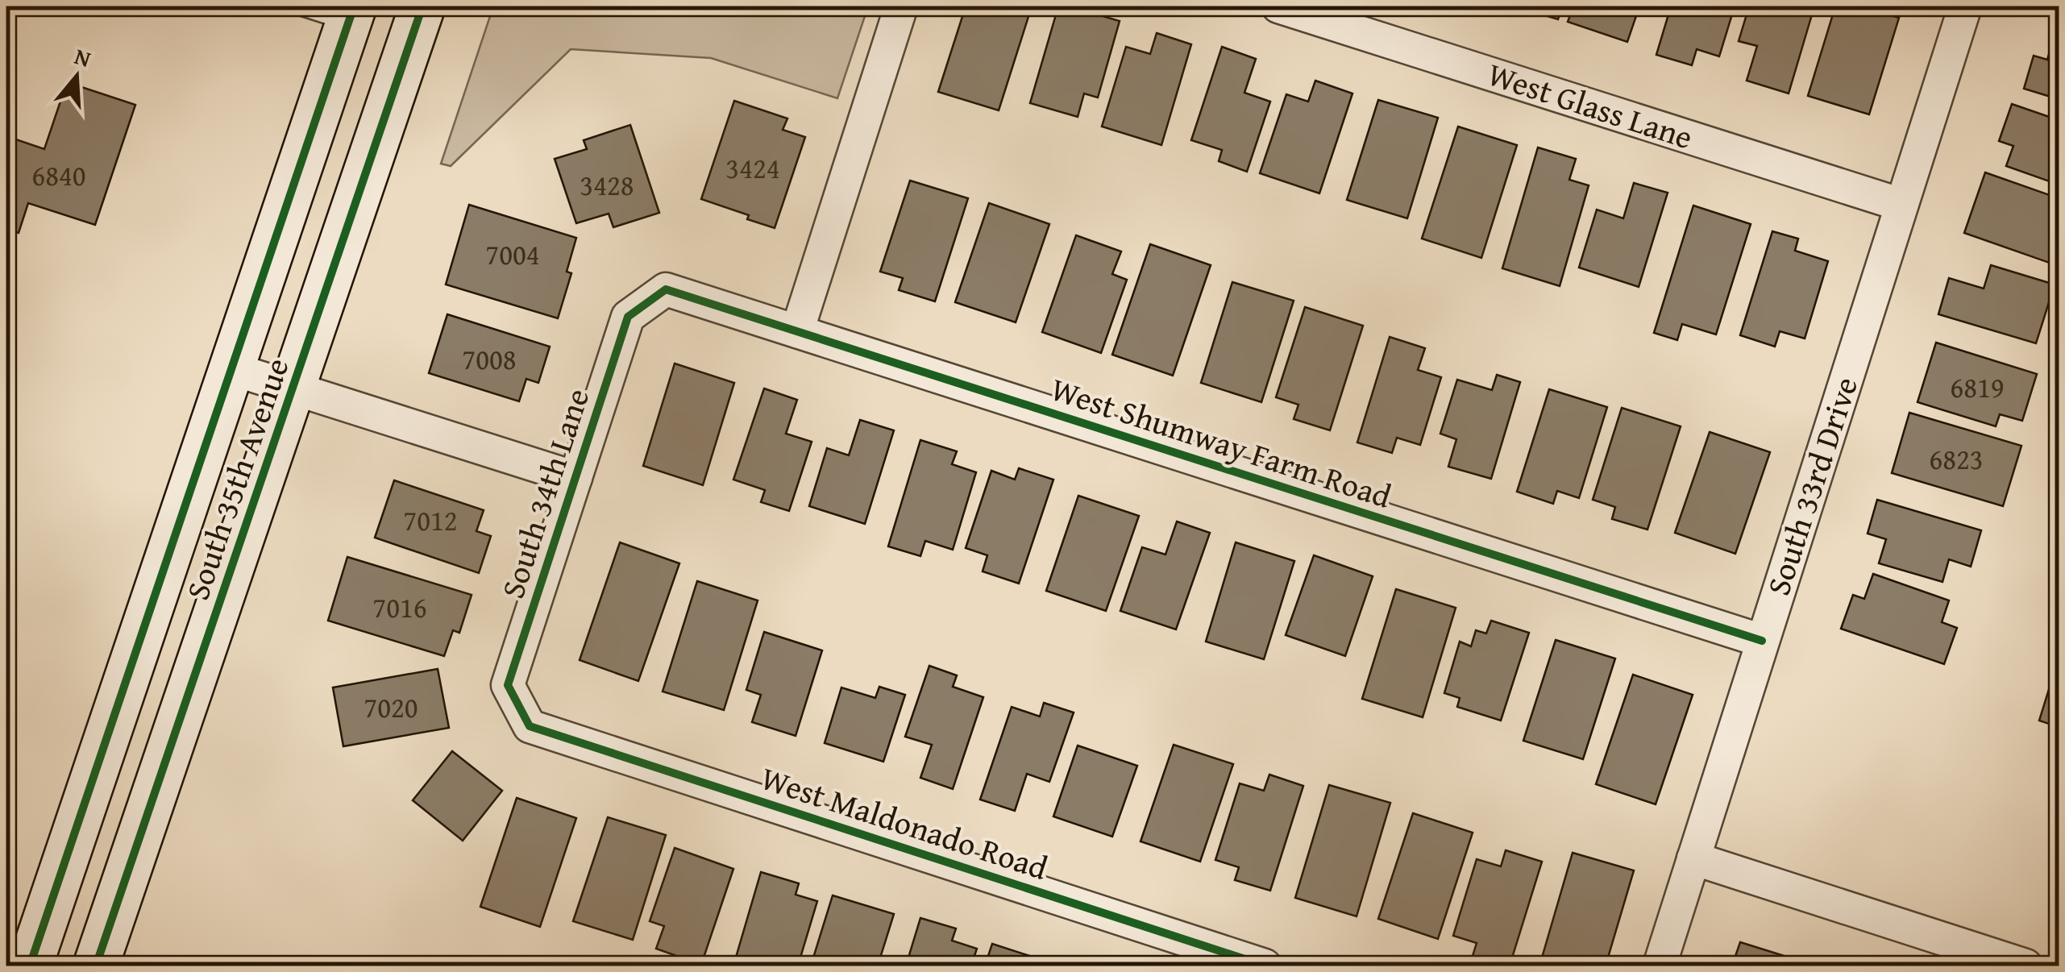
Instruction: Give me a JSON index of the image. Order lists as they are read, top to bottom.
{
  "streets": {
    "main road": ["South 35th Avenue"],
    "street": [
      "West Glass Lane",
      "West Shumway Farm Road",
      "South 33rd Drive",
      "South 34th Lane",
      "West Maldonado Road"
    ]
  },
  "crossings": [
    ["West Glass Lane", "South 33rd Drive"],
    ["West Shumway Farm Road", "South 33rd Drive"],
    ["West Shumway Farm Road", "South 34th Lane"],
    ["South 34th Lane", "West Maldonado Road"]
  ],
  "house_numbers": [
    "3424",
    "6840",
    "3428",
    "7004",
    "7008",
    "6819",
    "6823",
    "7012",
    "7016",
    "7020"
  ],
  "north": "top"
}
